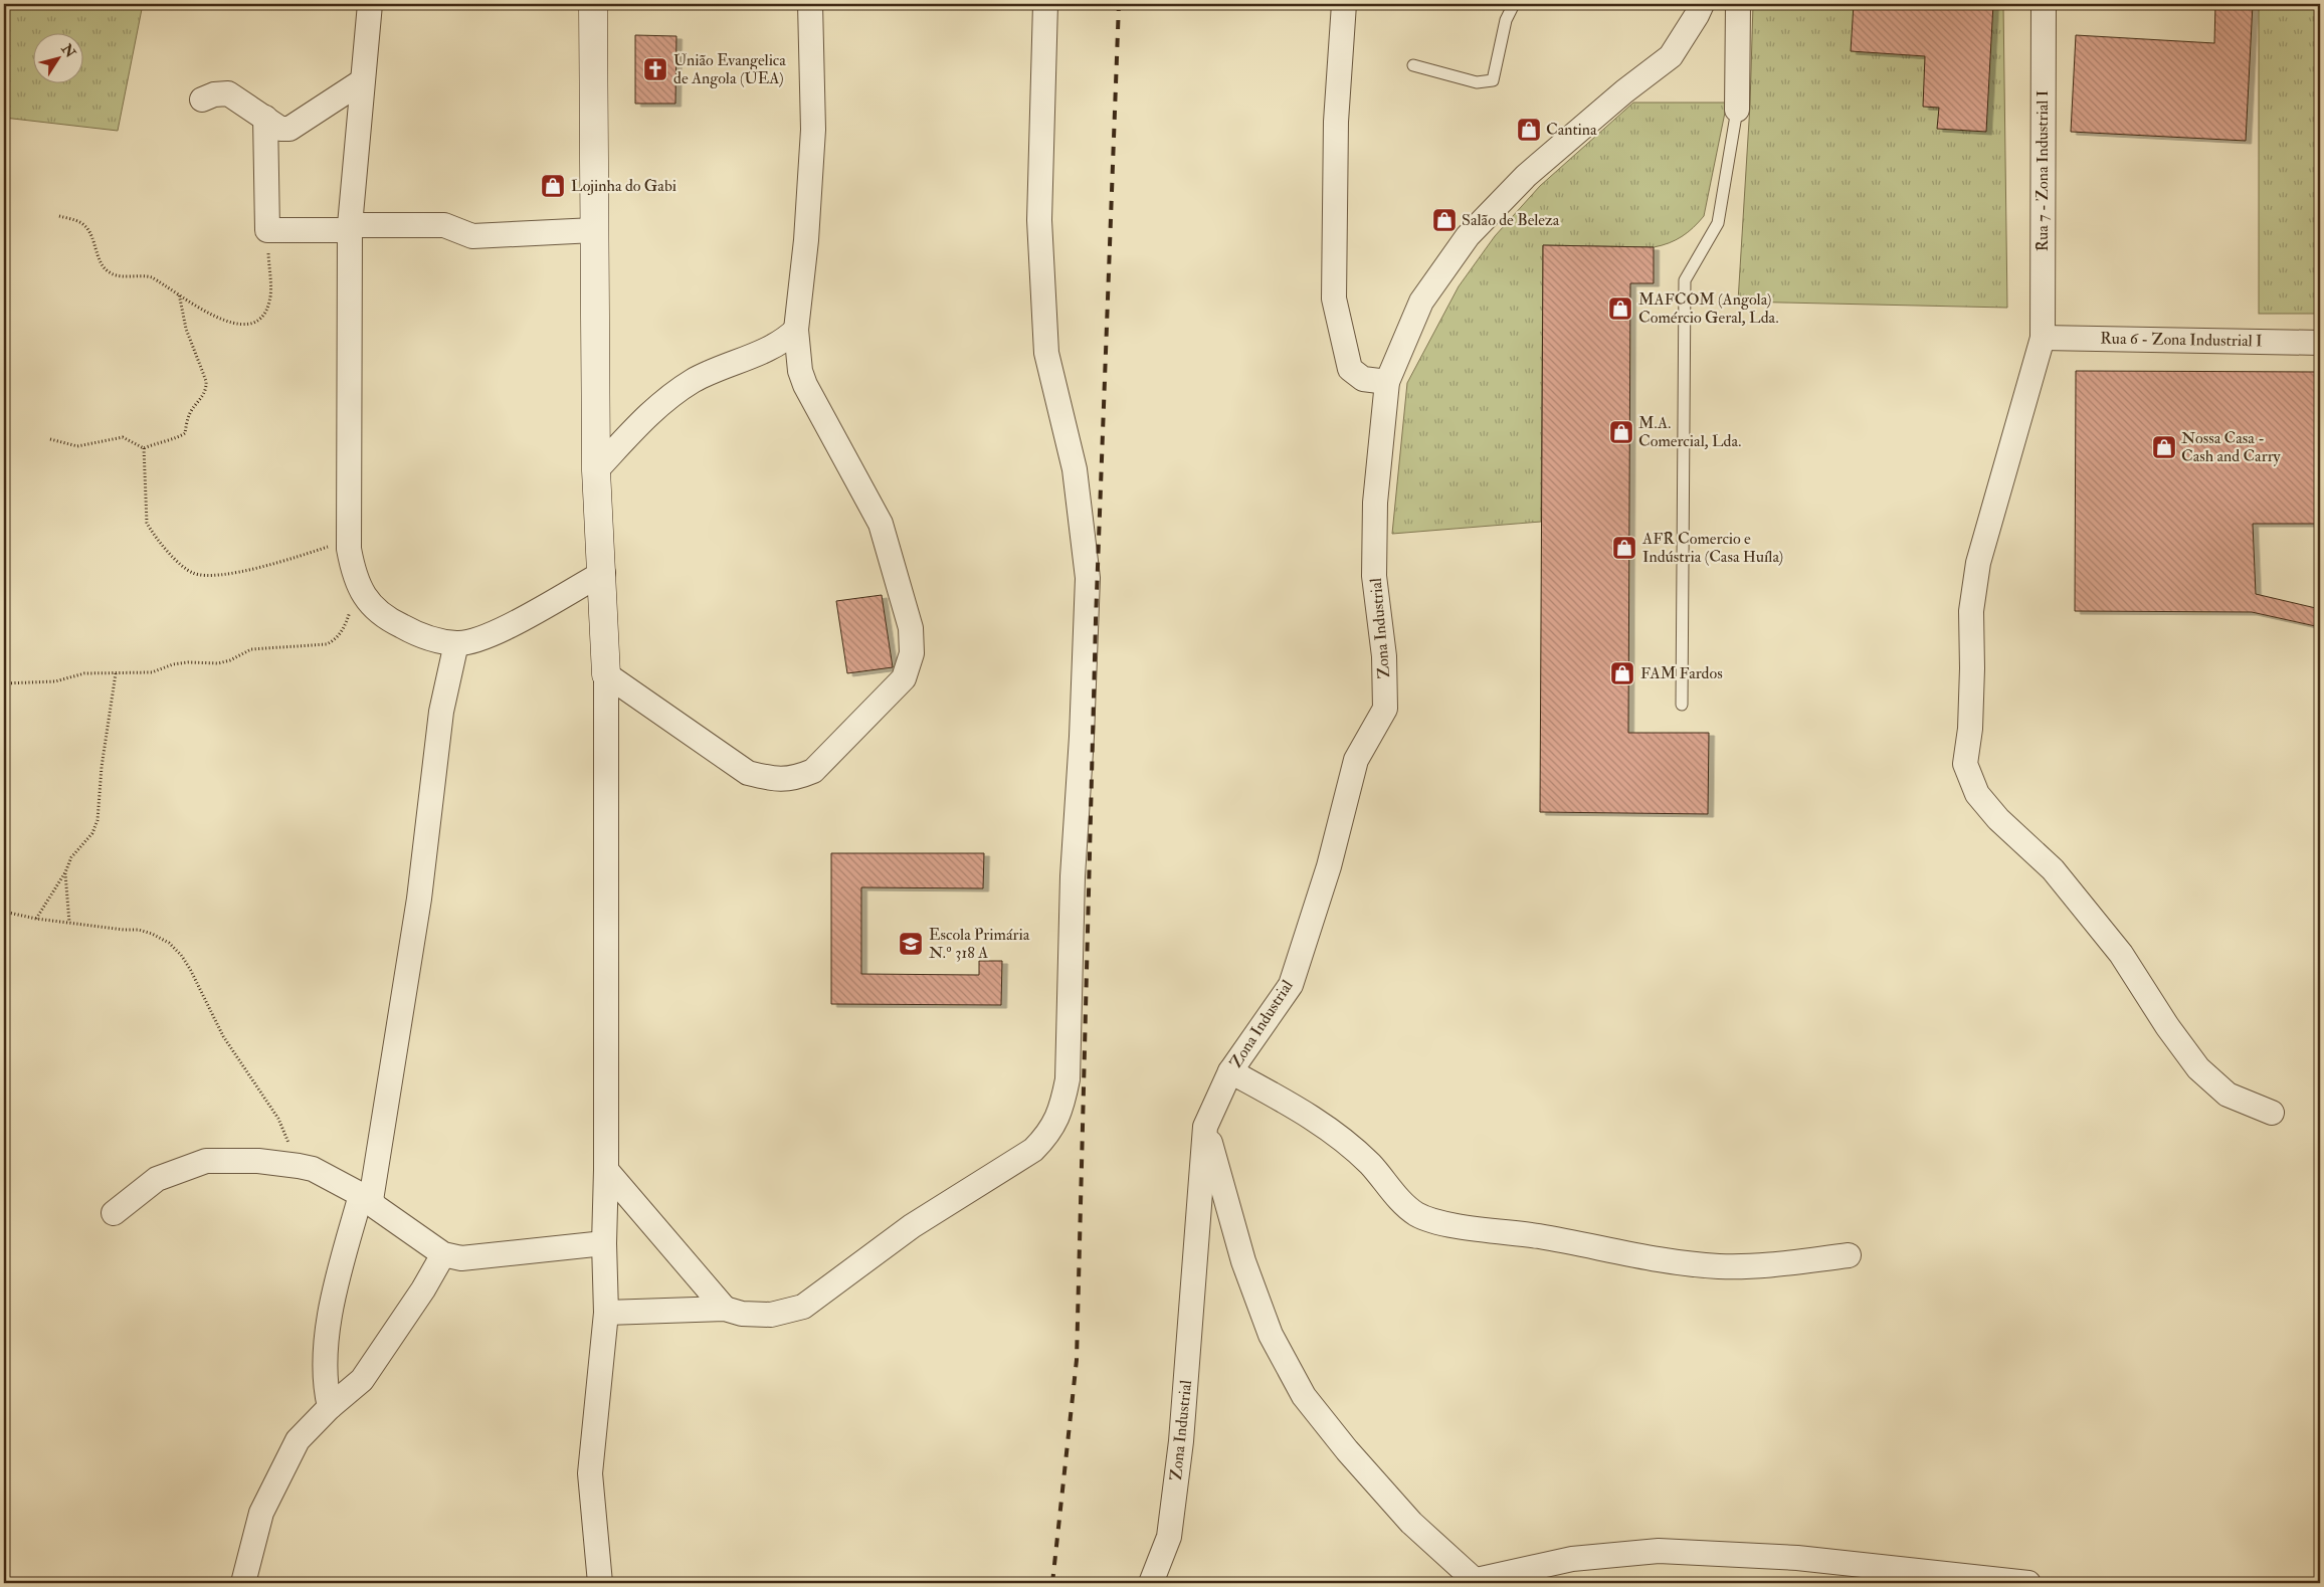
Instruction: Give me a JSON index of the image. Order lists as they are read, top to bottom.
{
  "streets": {
    "street": ["Rua 7 - Zona Industrial I", "Rua 6 - Zona Industrial I", "Zona Industrial"]
  },
  "crossings": [
    ["Rua 7 - Zona Industrial I", "Rua 6 - Zona Industrial I"]
  ],
  "places": {
    "church": ["União Evangelica de Angola (UEA)"],
    "shop": [
      "Cantina",
      "Lojinha do Gabi",
      "Salão de Beleza",
      "MAFCOM (Angola) Comércio Geral, Lda.",
      "M.A. Comercial, Lda.",
      "Nossa Casa - Cash and Carry",
      "AFR Comercio e Indústria (Casa Huíla)",
      "FAM Fardos"
    ],
    "school or university": ["Escola Primária N.º 318 A"]
  },
  "north": "top right"
}
